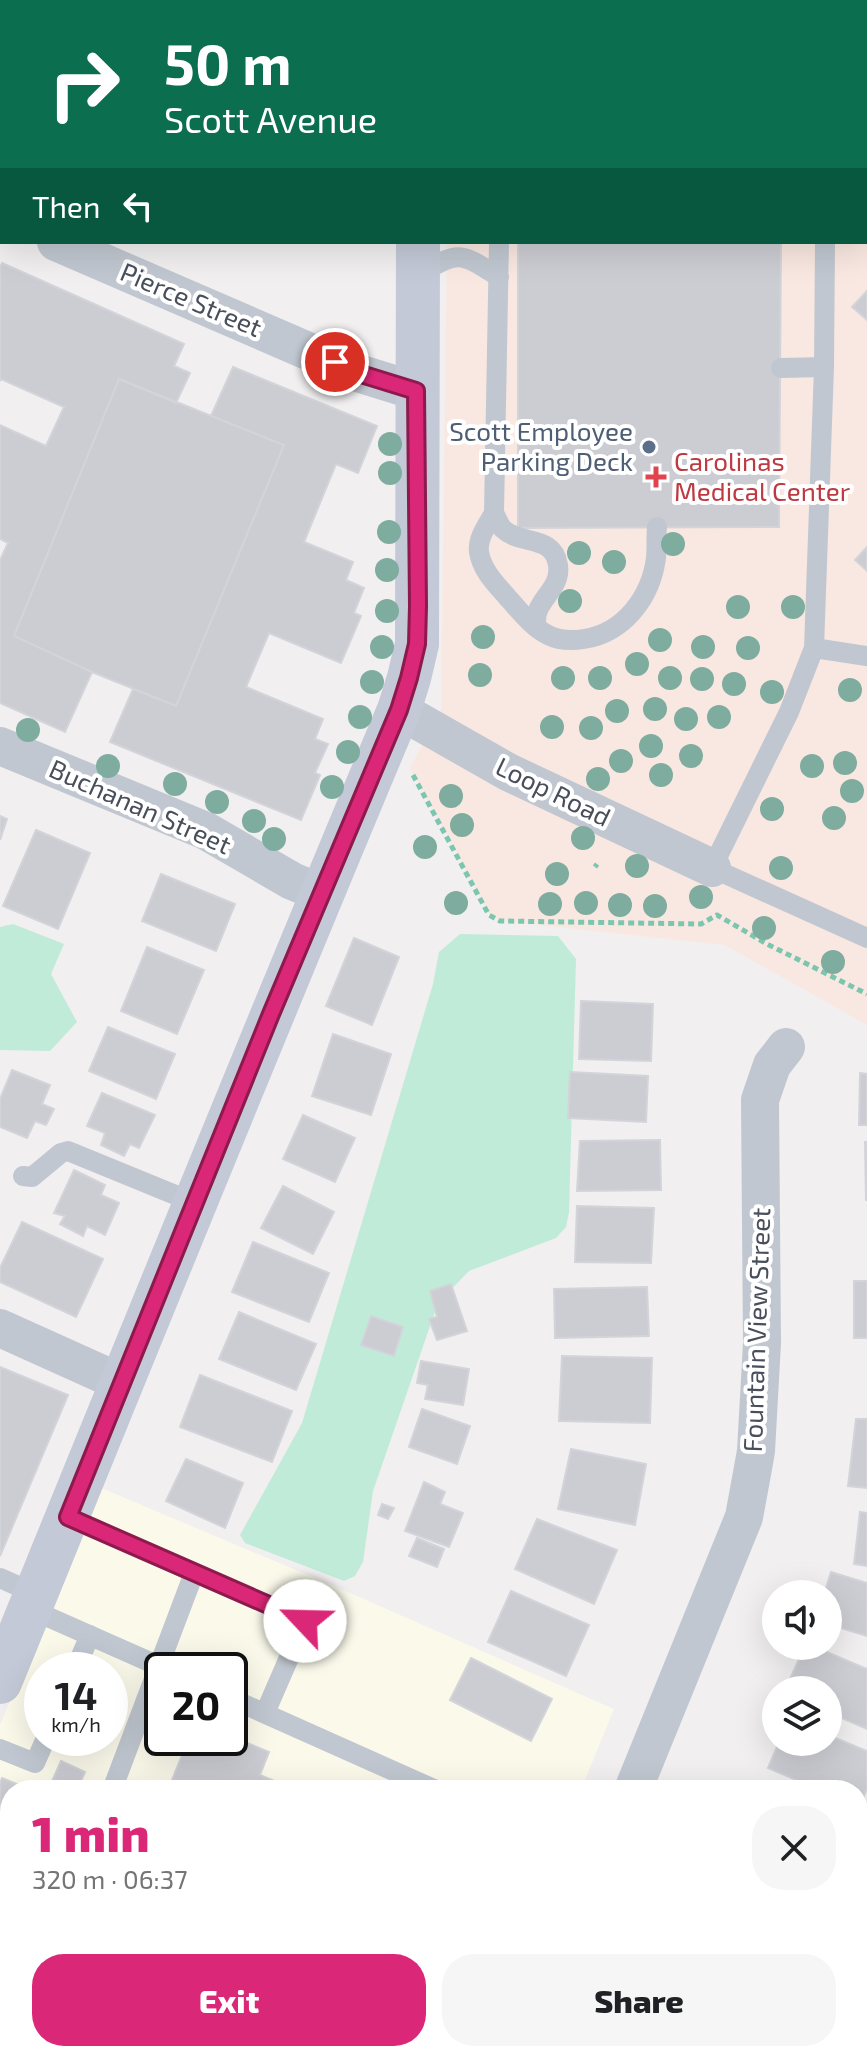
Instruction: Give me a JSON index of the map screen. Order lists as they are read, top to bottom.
{
  "streets": {
    "street": [
      "Pierce Street",
      "Loop Road",
      "Buchanan Street",
      "Fountain View Street"
    ]
  },
  "places": {
    "other": ["Scott Employee Parking Deck"],
    "health": ["Carolinas Medical Center"]
  },
  "page": {
    "turn": ["50 m", "Scott Avenue"],
    "then": "Then",
    "speed": "14 km/h",
    "limit": "20",
    "heading": ["1 min", "320 m · 06:37"],
    "buttons": ["Exit", "Share"]
  }
}
